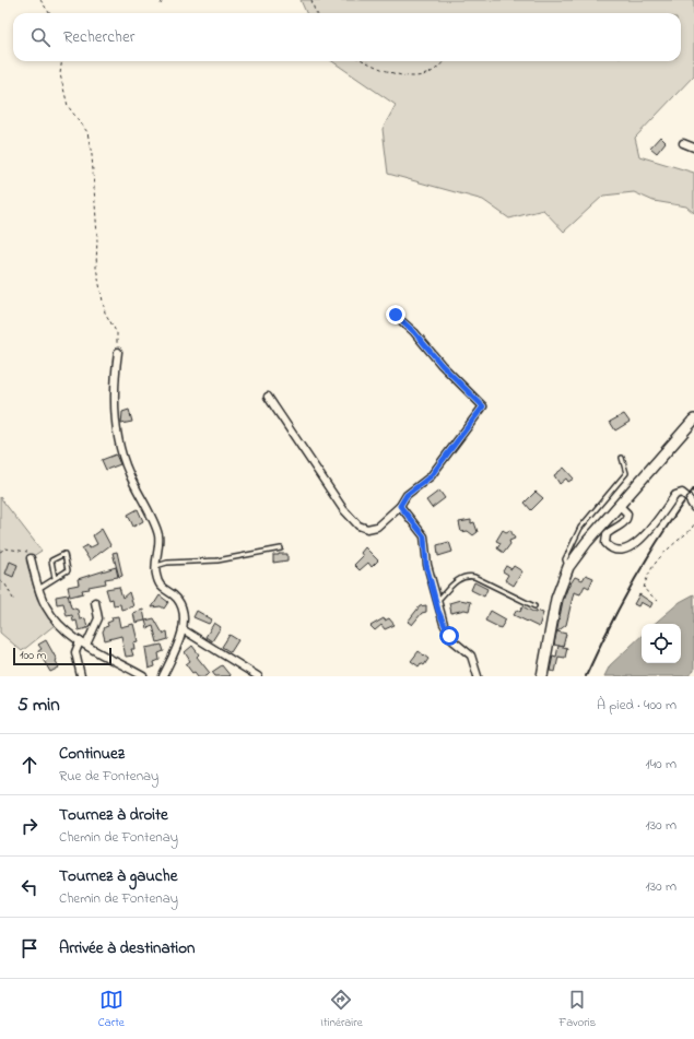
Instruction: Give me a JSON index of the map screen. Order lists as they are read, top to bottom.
{
  "scale_bar": "100 m",
  "page": {
    "search": "Rechercher",
    "scale": "100 m",
    "heading": ["5 min", "À pied · 400 m"],
    "list": [
      ["Continuez", "Rue de Fontenay", "140 m"],
      ["Tournez à droite", "Chemin de Fontenay", "130 m"],
      ["Tournez à gauche", "Chemin de Fontenay", "130 m"],
      "Arrivée à destination"
    ],
    "nav": ["Carte", "Itinéraire", "Favoris"]
  }
}
